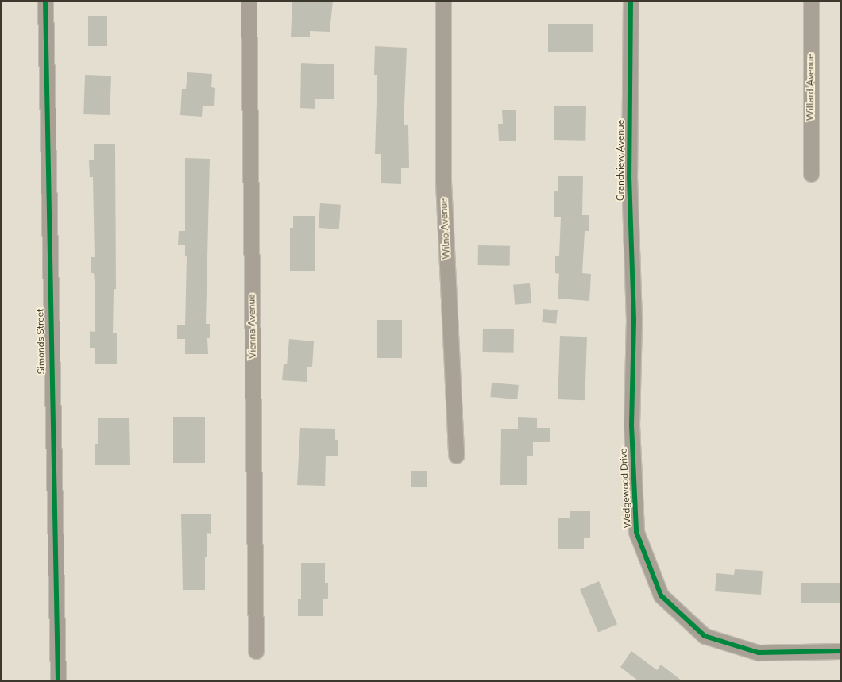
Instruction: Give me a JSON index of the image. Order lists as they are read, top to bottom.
{
  "streets": {
    "street": [
      "Willard Avenue",
      "Grandview Avenue",
      "Wilno Avenue",
      "Vienna Avenue",
      "Simonds Street",
      "Wedgewood Drive"
    ]
  },
  "crossings": [
    ["Grandview Avenue", "Wedgewood Drive"]
  ]
}
